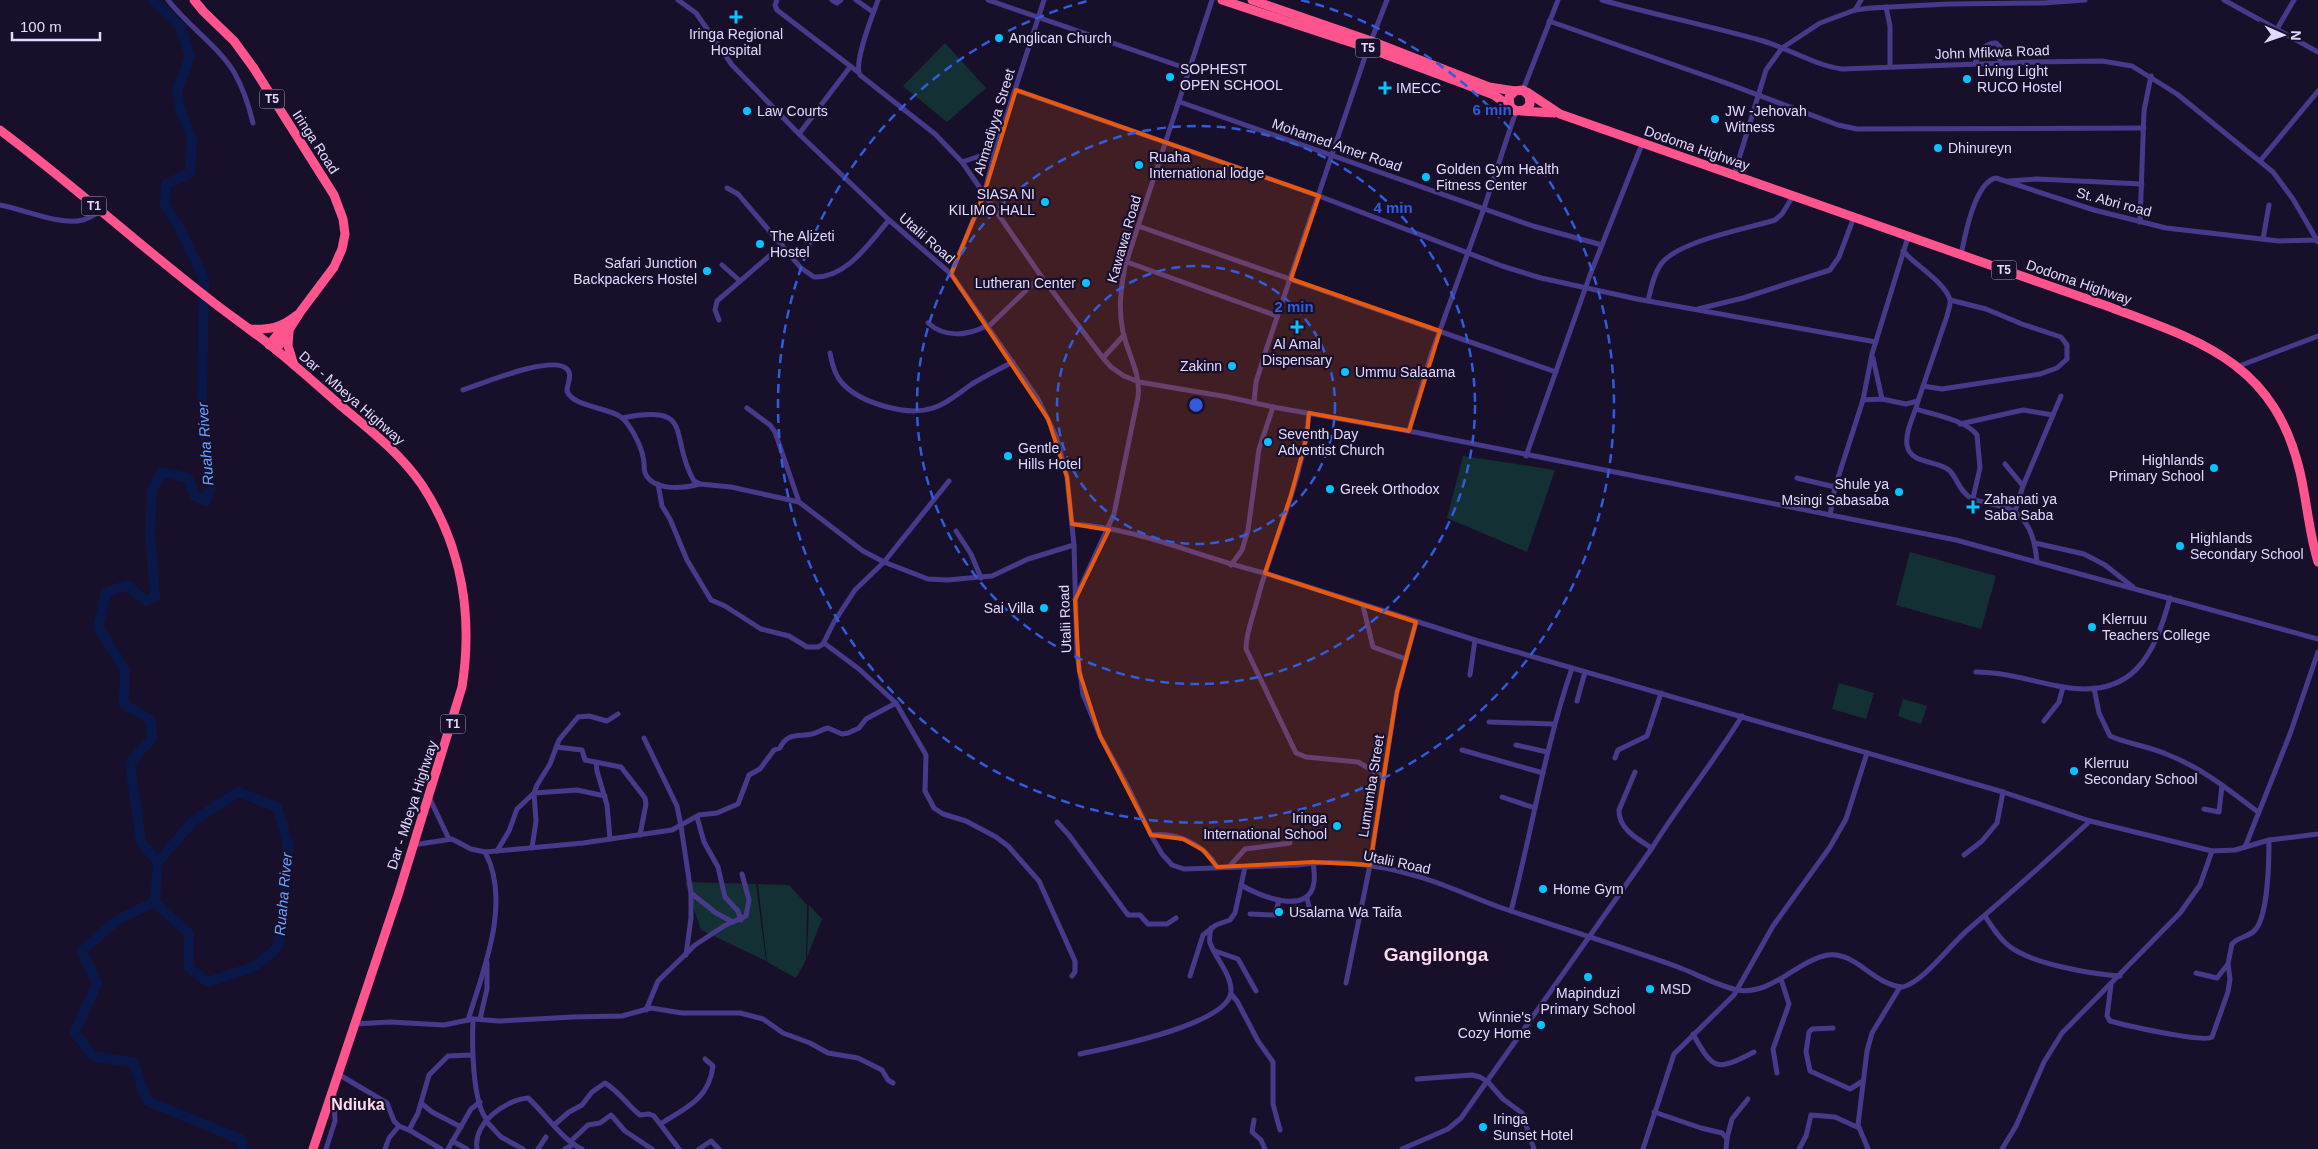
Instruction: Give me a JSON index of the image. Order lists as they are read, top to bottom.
{
  "streets": {
    "highway": [
      "T5",
      "Iringa Road",
      "Dodoma Highway",
      "T1",
      "Dar - Mbeya Highway"
    ],
    "street": [
      "John Mfikwa Road",
      "Ahmadiyya Street",
      "Mohamed Amer Road",
      "St. Abri road",
      "Utalii Road",
      "Kawawa Road",
      "Lumumba Street"
    ]
  },
  "crossings": [
    ["T5", "Iringa Road"],
    ["T5", "Dodoma Highway"],
    ["T5", "T1"],
    ["T5", "Dar - Mbeya Highway"],
    ["John Mfikwa Road", "St. Abri road"],
    ["Ahmadiyya Street", "Utalii Road"],
    ["Mohamed Amer Road", "Kawawa Road"],
    ["Dodoma Highway", "St. Abri road"],
    ["T1", "Dar - Mbeya Highway"],
    ["Utalii Road", "Kawawa Road"],
    ["Utalii Road", "Lumumba Street"]
  ],
  "districts": ["Gangilonga", "Ndiuka"],
  "water": ["Ruaha River"],
  "places": {
    "health": [
      "Iringa Regional Hospital",
      "IMECC",
      "Al Amal Dispensary",
      "Zahanati ya Saba Saba"
    ],
    "other": [
      "Anglican Church",
      "SOPHEST OPEN SCHOOL",
      "Living Light RUCO Hostel",
      "Law Courts",
      "JW -Jehovah Witness",
      "Dhinureyn",
      "Ruaha International lodge",
      "Golden Gym Health Fitness Center",
      "SIASA NI KILIMO HALL",
      "The Alizeti Hostel",
      "Safari Junction Backpackers Hostel",
      "Lutheran Center",
      "Zakinn",
      "Ummu Salaama",
      "Seventh Day Adventist Church",
      "Gentle Hills Hotel",
      "Highlands Primary School",
      "Greek Orthodox",
      "Shule ya Msingi Sabasaba",
      "Highlands Secondary School",
      "Sai Villa",
      "Klerruu Teachers College",
      "Klerruu Secondary School",
      "Iringa International School",
      "Home Gym",
      "Usalama Wa Taifa",
      "Mapinduzi Primary School",
      "MSD",
      "Winnie's Cozy Home",
      "Iringa Sunset Hotel"
    ]
  },
  "scale_bar": "100 m",
  "north": "right",
  "rings": ["6 min", "4 min", "2 min"]
}
